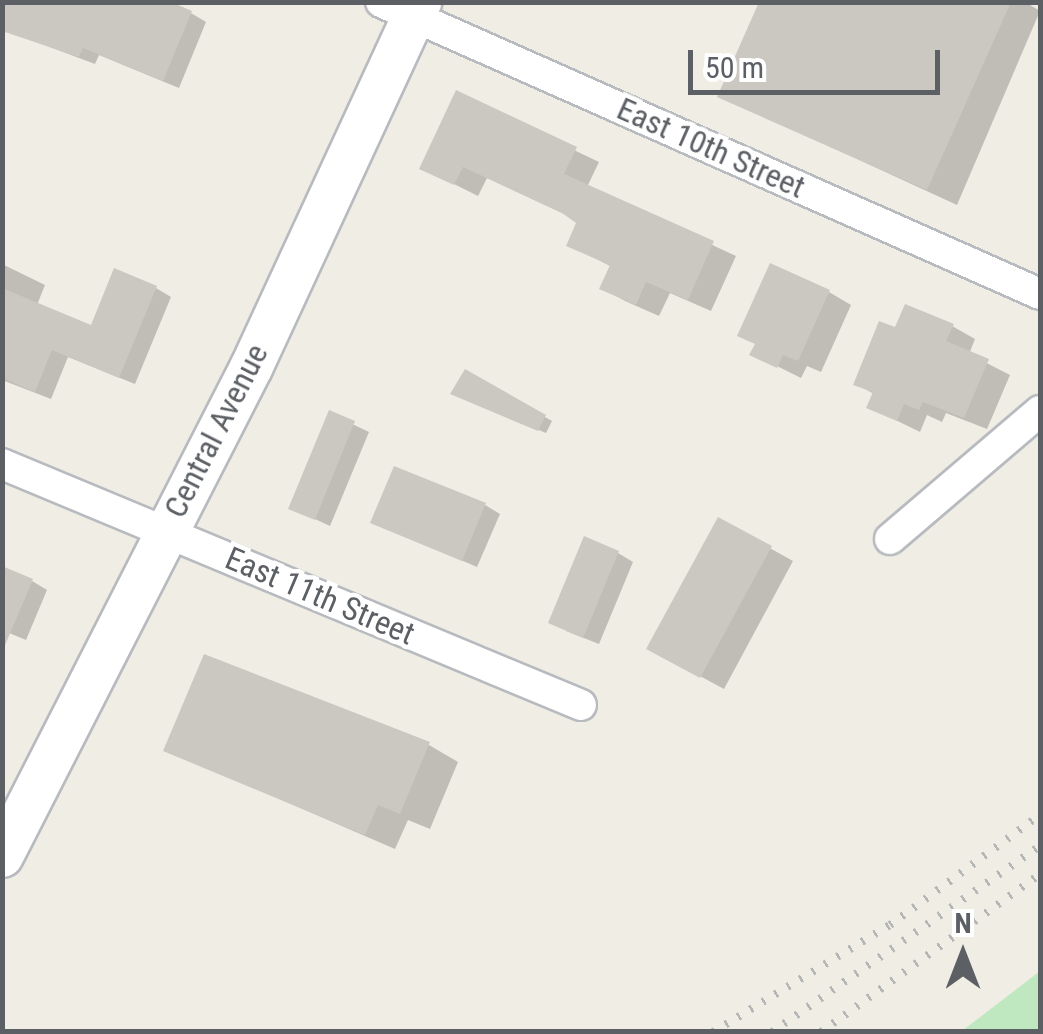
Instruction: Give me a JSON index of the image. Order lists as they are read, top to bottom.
{
  "streets": {
    "main road": ["Central Avenue"],
    "street": ["East 10th Street", "East 11th Street"]
  },
  "crossings": [
    ["East 10th Street", "Central Avenue"],
    ["Central Avenue", "East 11th Street"]
  ],
  "scale_bar": "50 m",
  "north": "top"
}
